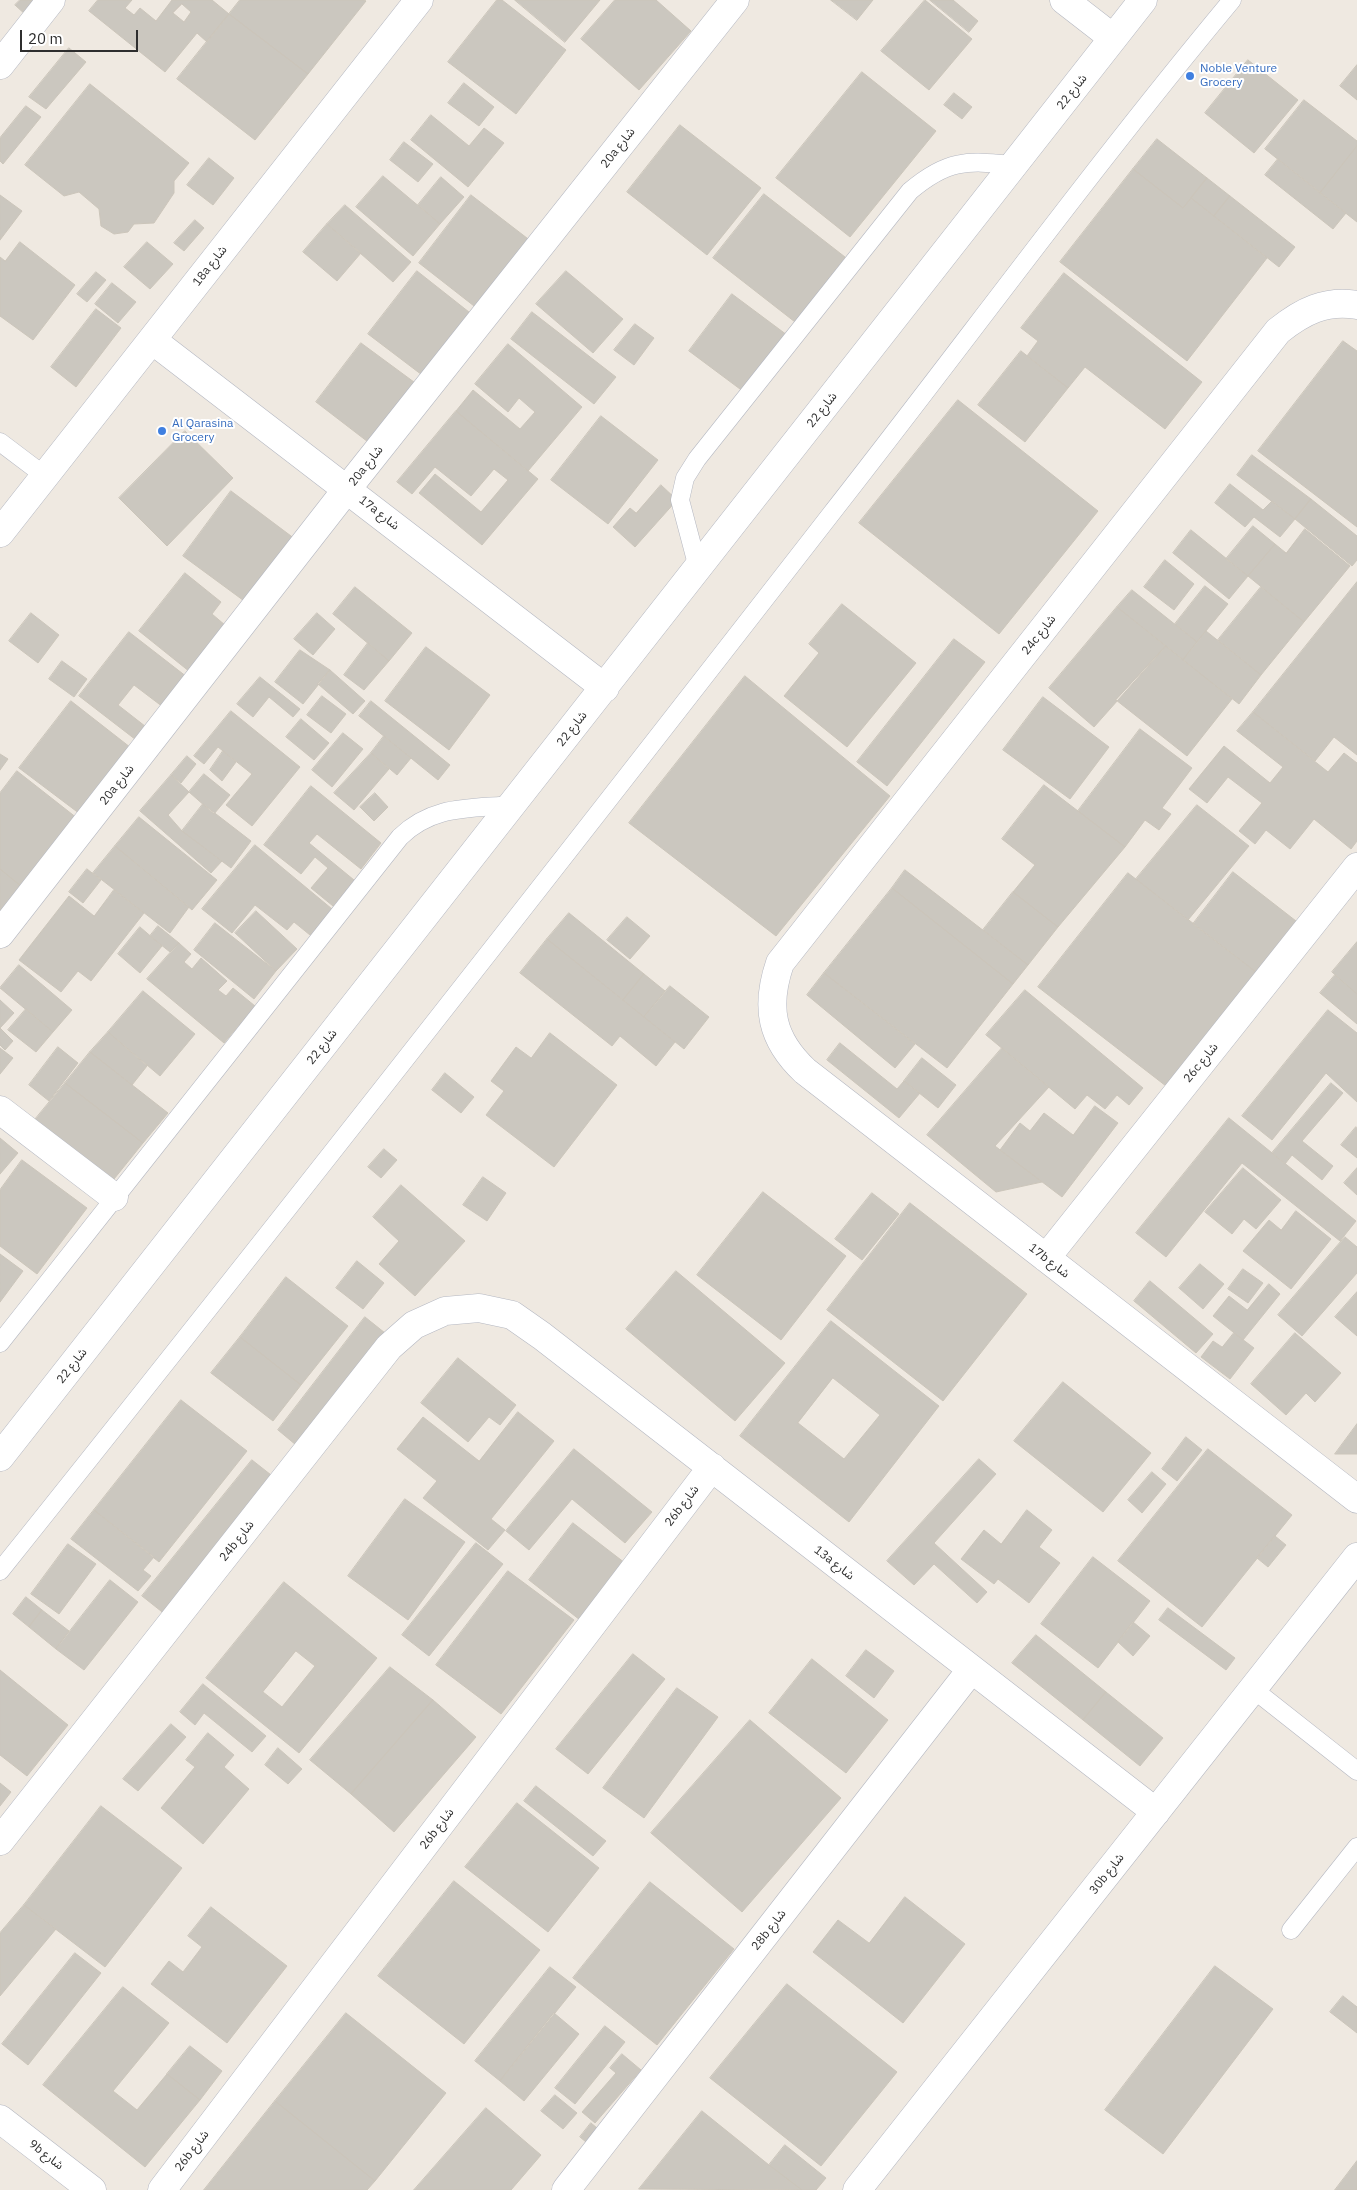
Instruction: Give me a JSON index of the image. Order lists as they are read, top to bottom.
{
  "streets": {
    "street": [
      "شارع 22",
      "20a شارع",
      "18a شارع",
      "17a شارع",
      "24c شارع",
      "26c شارع",
      "17b شارع",
      "26b شارع",
      "24b شارع",
      "13a شارع",
      "30b شارع",
      "28b شارع",
      "9b شارع"
    ]
  },
  "crossings": [
    ["شارع 22", "17a شارع"],
    ["20a شارع", "17a شارع"],
    ["18a شارع", "17a شارع"],
    ["24c شارع", "17b شارع"],
    ["26c شارع", "17b شارع"],
    ["26b شارع", "13a شارع"],
    ["24b شارع", "13a شارع"],
    ["13a شارع", "30b شارع"],
    ["13a شارع", "28b شارع"]
  ],
  "places": ["Noble Venture Grocery", "Al Qarasina Grocery"],
  "scale_bar": "20 m"
}
